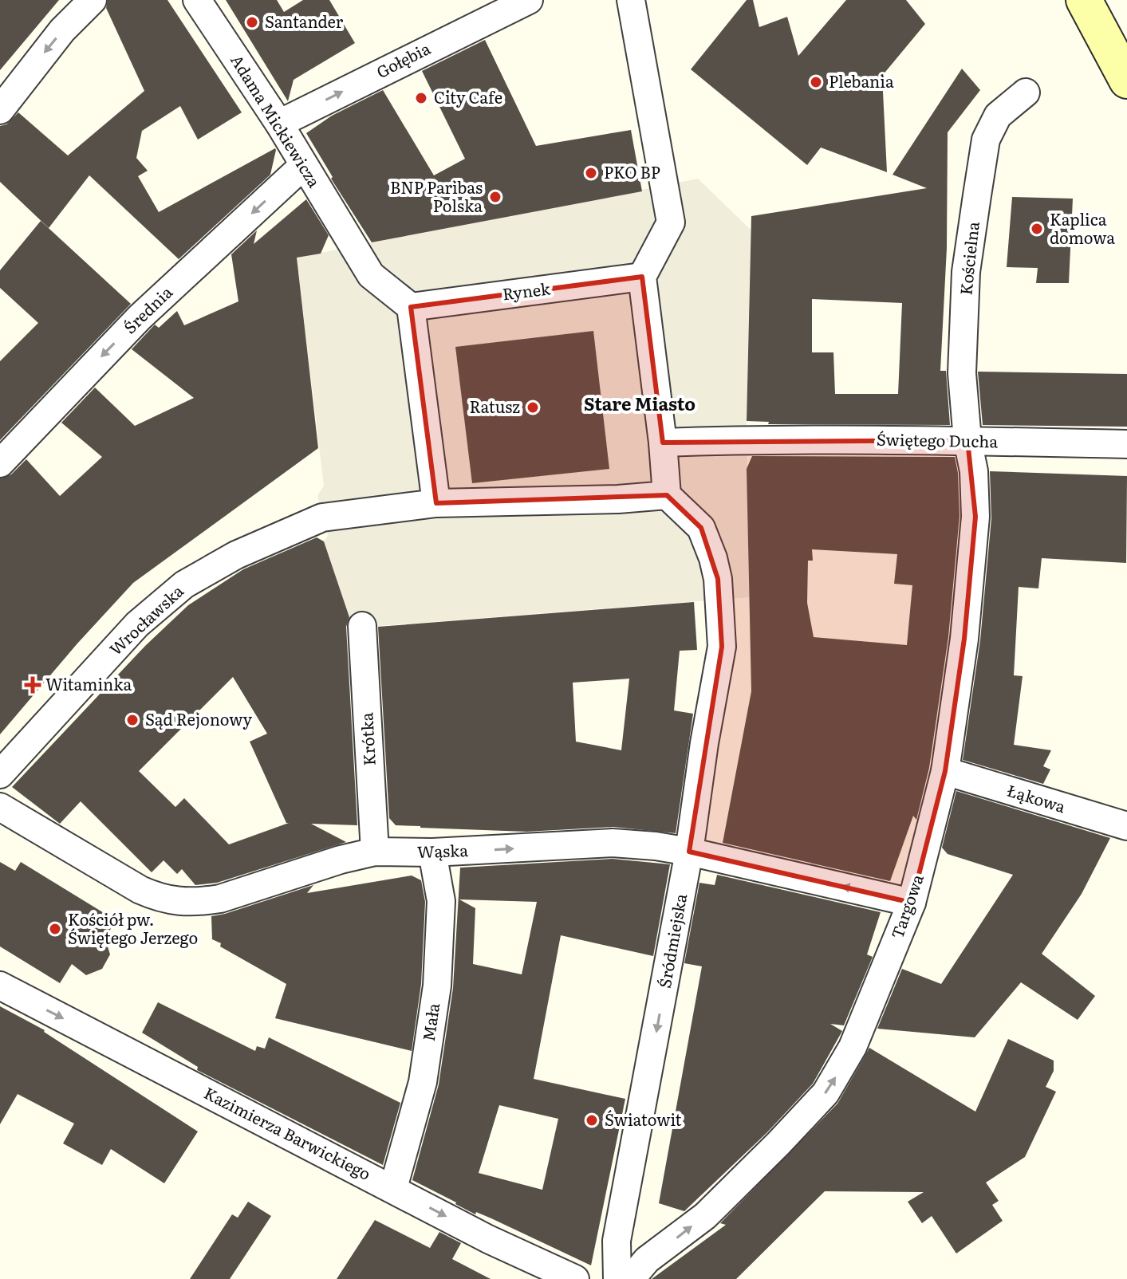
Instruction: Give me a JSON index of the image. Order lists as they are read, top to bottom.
{
  "streets": {
    "street": [
      "Gołębia",
      "Adama Mickiewicza",
      "Kościelna",
      "Rynek",
      "Średnia",
      "Świętego Ducha",
      "Wrocławska",
      "Krótka",
      "Łąkowa",
      "Wąska",
      "Targowa",
      "Śródmiejska",
      "Mała",
      "Kazimierza Barwickiego"
    ]
  },
  "crossings": [
    ["Gołębia", "Adama Mickiewicza"],
    ["Adama Mickiewicza", "Rynek"],
    ["Adama Mickiewicza", "Średnia"],
    ["Kościelna", "Świętego Ducha"],
    ["Kościelna", "Targowa"],
    ["Świętego Ducha", "Targowa"],
    ["Krótka", "Wąska"],
    ["Łąkowa", "Targowa"],
    ["Wąska", "Targowa"],
    ["Wąska", "Śródmiejska"],
    ["Wąska", "Mała"],
    ["Mała", "Kazimierza Barwickiego"]
  ],
  "one_way": [
    "Gołębia",
    "Średnia",
    "Targowa",
    "Śródmiejska",
    "Kazimierza Barwickiego"
  ],
  "districts": ["Stare Miasto"],
  "places": {
    "other": [
      "Santander",
      "Plebania",
      "City Cafe",
      "PKO BP",
      "BNP Paribas Polska",
      "Kaplica domowa",
      "Ratusz",
      "Sąd Rejonowy",
      "Kościół pw. Świętego Jerzego",
      "Światowit"
    ],
    "health": ["Witaminka"]
  }
}
